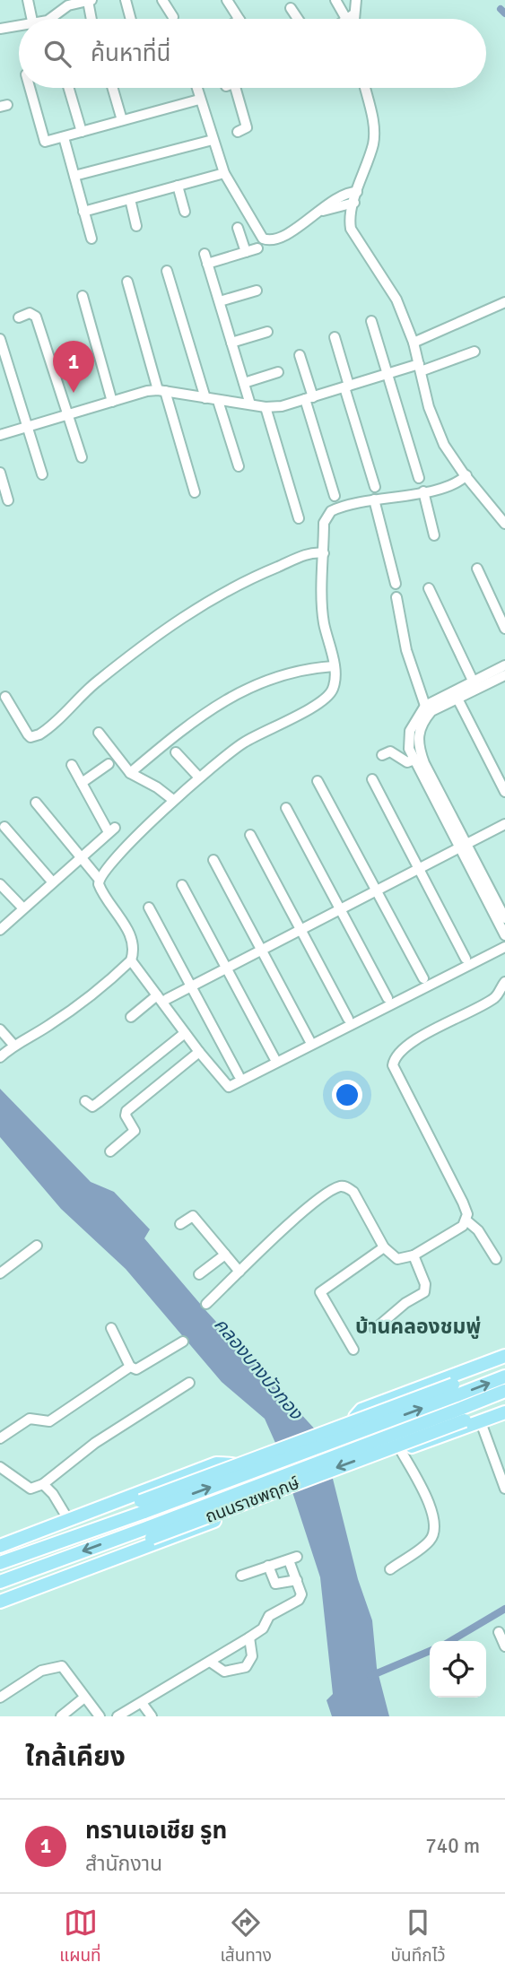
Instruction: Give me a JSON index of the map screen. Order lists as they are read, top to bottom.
{
  "streets": {
    "main road": ["ถนนราชพฤกษ์"]
  },
  "districts": ["บ้านคลองชมพู่"],
  "water": ["คลองบางบัวทอง"],
  "page": {
    "search": "ค้นหาที่นี่",
    "pins": "1",
    "heading": "ใกล้เคียง",
    "list": [
      {
        "mark": "1",
        "name": "ทรานเอเชีย รูท",
        "note": "สำนักงาน",
        "value": "740 m"
      }
    ],
    "nav": ["แผนที่", "เส้นทาง", "บันทึกไว้"]
  }
}
